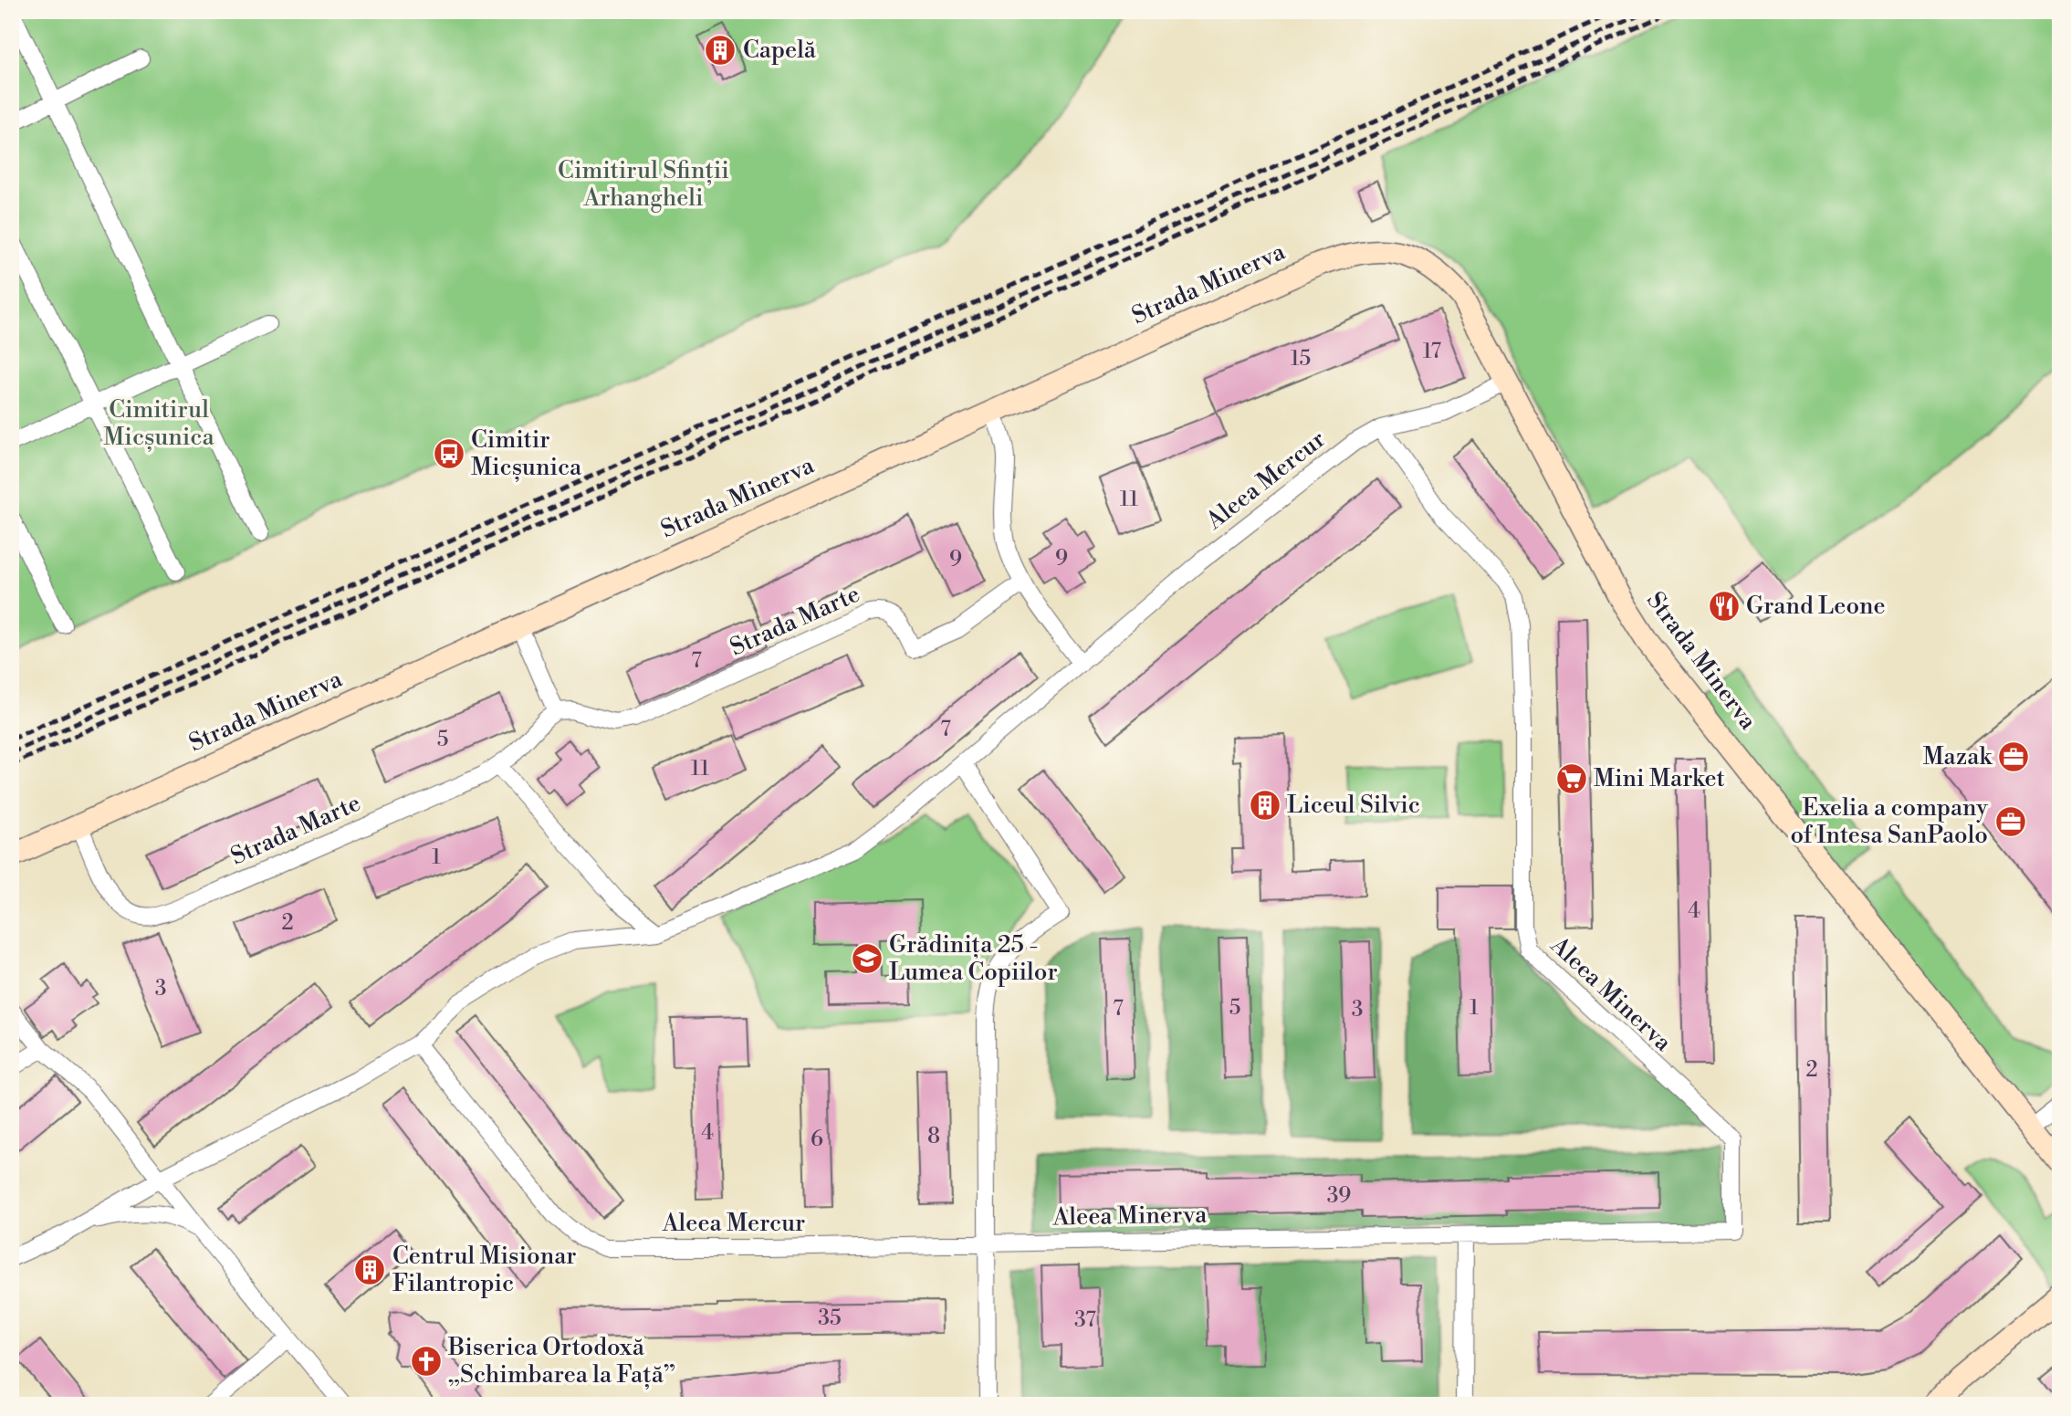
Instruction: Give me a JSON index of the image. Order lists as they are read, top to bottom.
{
  "streets": {
    "street": [
      "Strada Minerva",
      "Aleea Mercur",
      "Strada Marte",
      "Aleea Minerva"
    ]
  },
  "crossings": [
    ["Strada Minerva", "Aleea Mercur"],
    ["Strada Minerva", "Strada Marte"],
    ["Aleea Mercur", "Aleea Minerva"]
  ],
  "parks": ["Cimitirul Sfinții Arhangheli", "Cimitirul Micșunica"],
  "places": {
    "building": ["Capelă", "Liceul Silvic", "Centrul Misionar Filantropic"],
    "bus stop": ["Cimitir Micșunica"],
    "restaurant": ["Grand Leone"],
    "office": ["Mazak", "Exelia a company of Intesa SanPaolo"],
    "supermarket": ["Mini Market"],
    "school or university": ["Grădinița 25 - Lumea Copiilor"],
    "church": ["Biserica Ortodoxă „Schimbarea la Față”"]
  },
  "house_numbers": [
    "17",
    "15",
    "11",
    "9",
    "9",
    "7",
    "7",
    "5",
    "11",
    "1",
    "4",
    "2",
    "3",
    "5",
    "1",
    "7",
    "3",
    "2",
    "4",
    "8",
    "6",
    "39",
    "35",
    "37"
  ]
}
